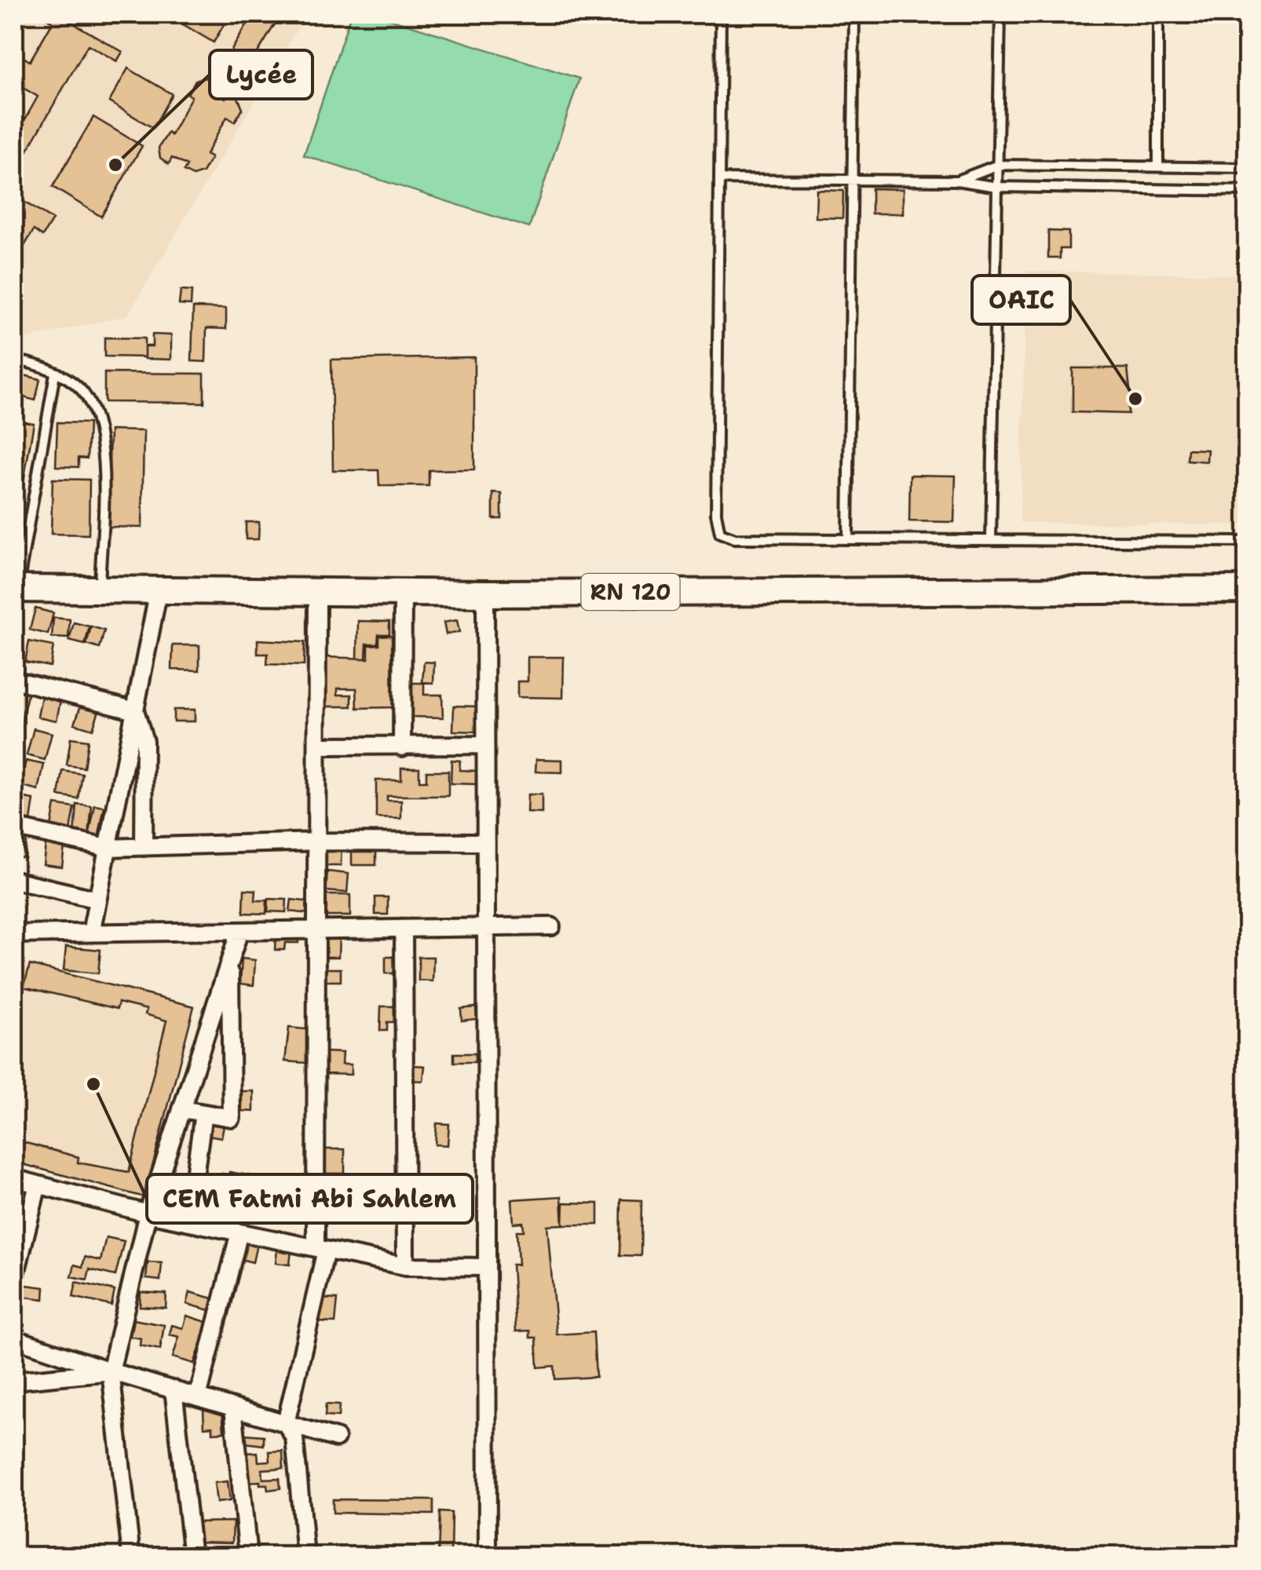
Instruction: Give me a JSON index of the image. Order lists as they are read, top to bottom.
{
  "streets": {
    "main road": ["RN 120"]
  },
  "places": ["Lycée", "OAIC", "CEM Fatmi Abi Sahlem"]
}
